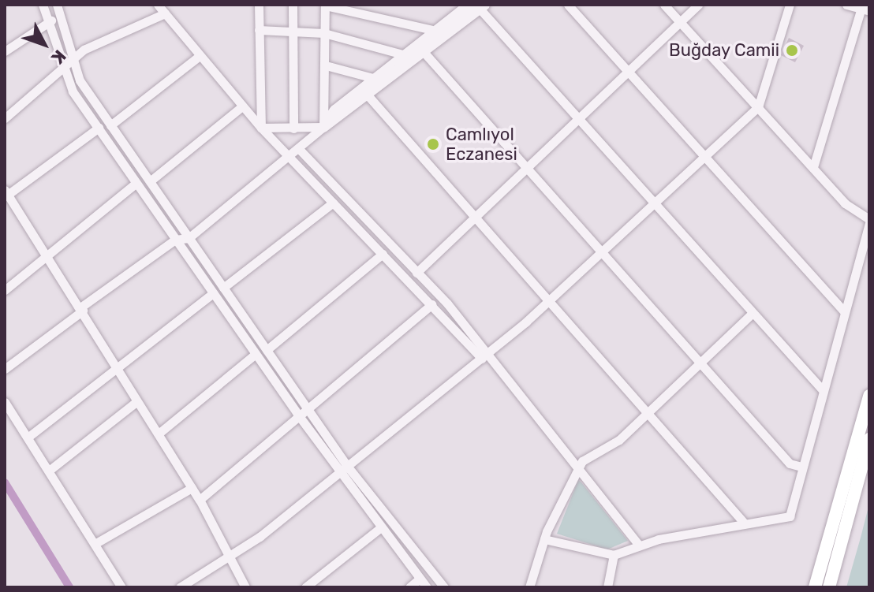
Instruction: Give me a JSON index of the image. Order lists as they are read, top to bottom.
{
  "places": ["Buğday Camii", "Camlıyol Eczanesi"],
  "north": "bottom right"
}
